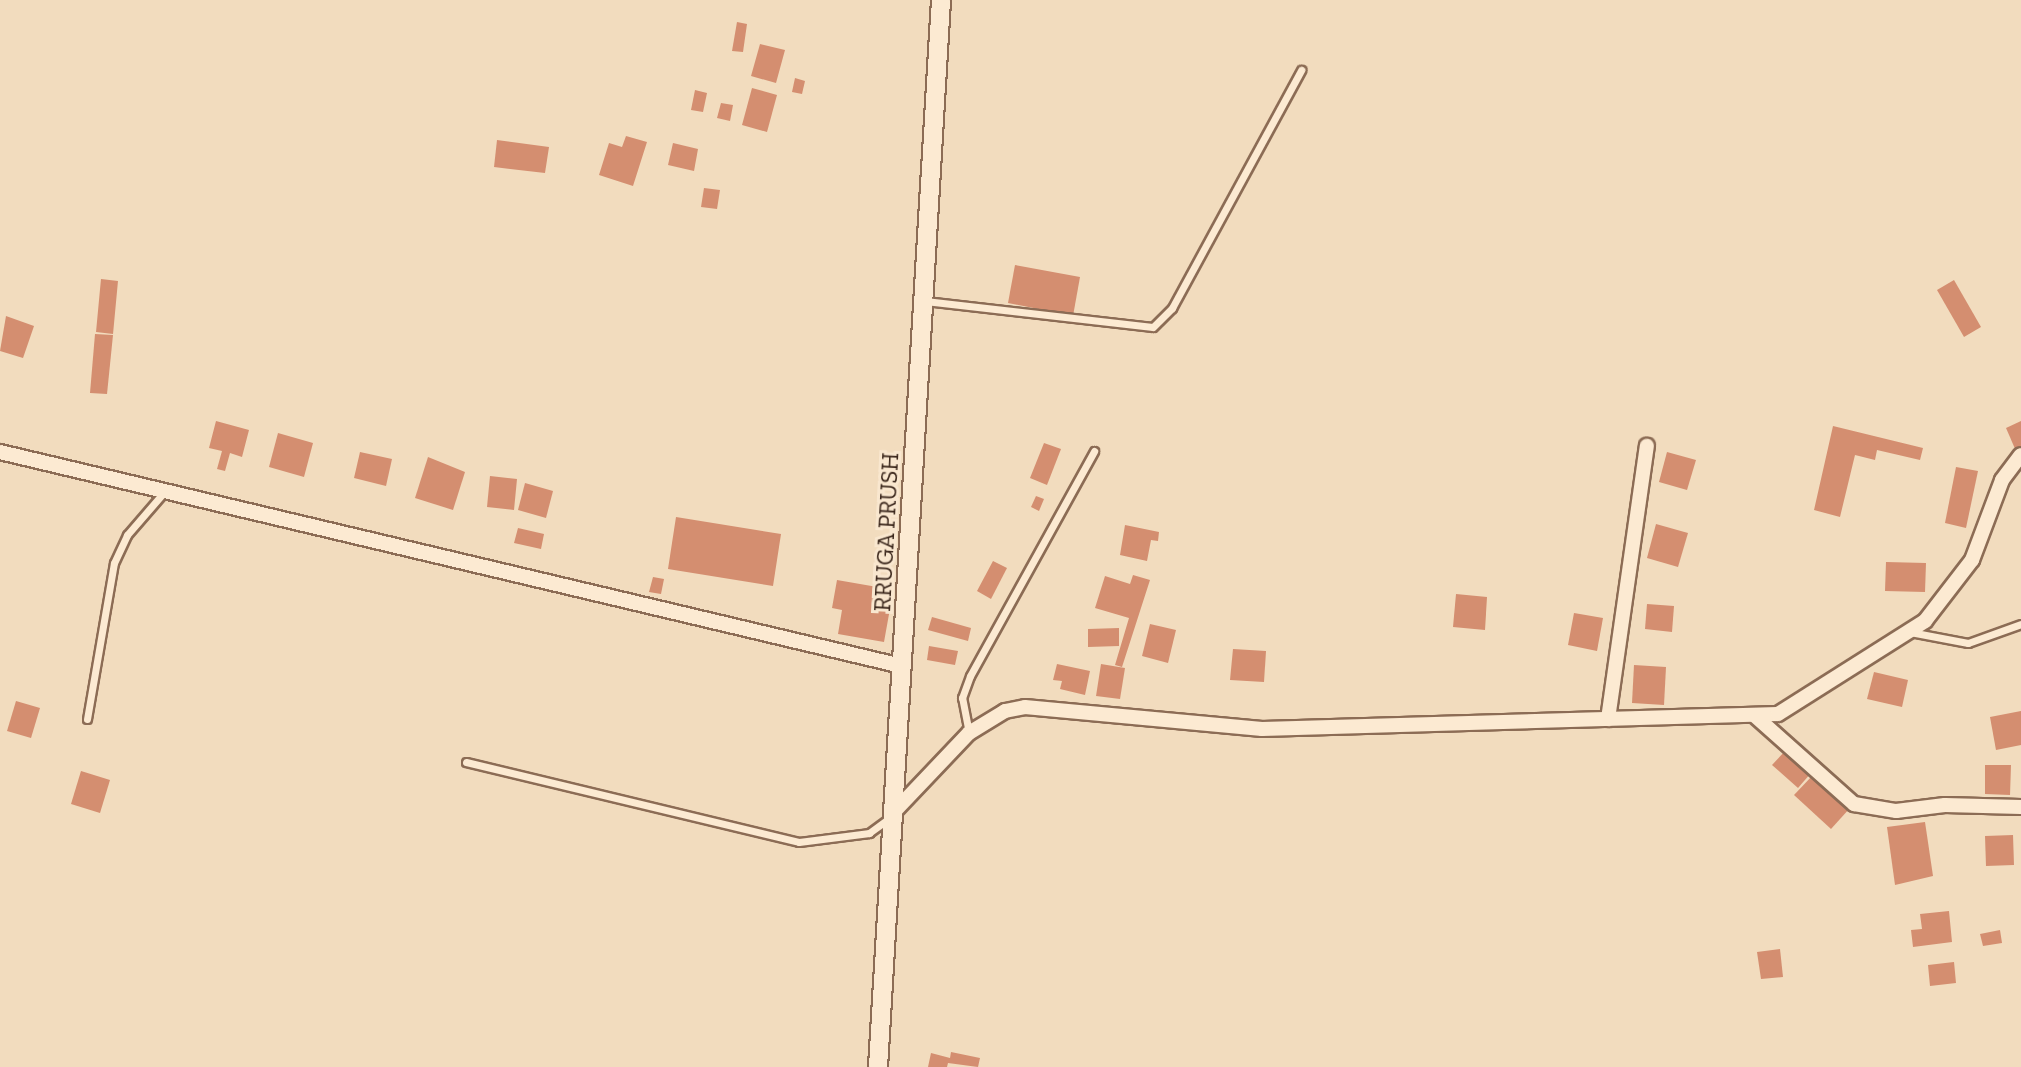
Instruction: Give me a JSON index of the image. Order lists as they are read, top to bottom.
{
  "streets": {
    "street": ["RRUGA PRUSH"]
  }
}
